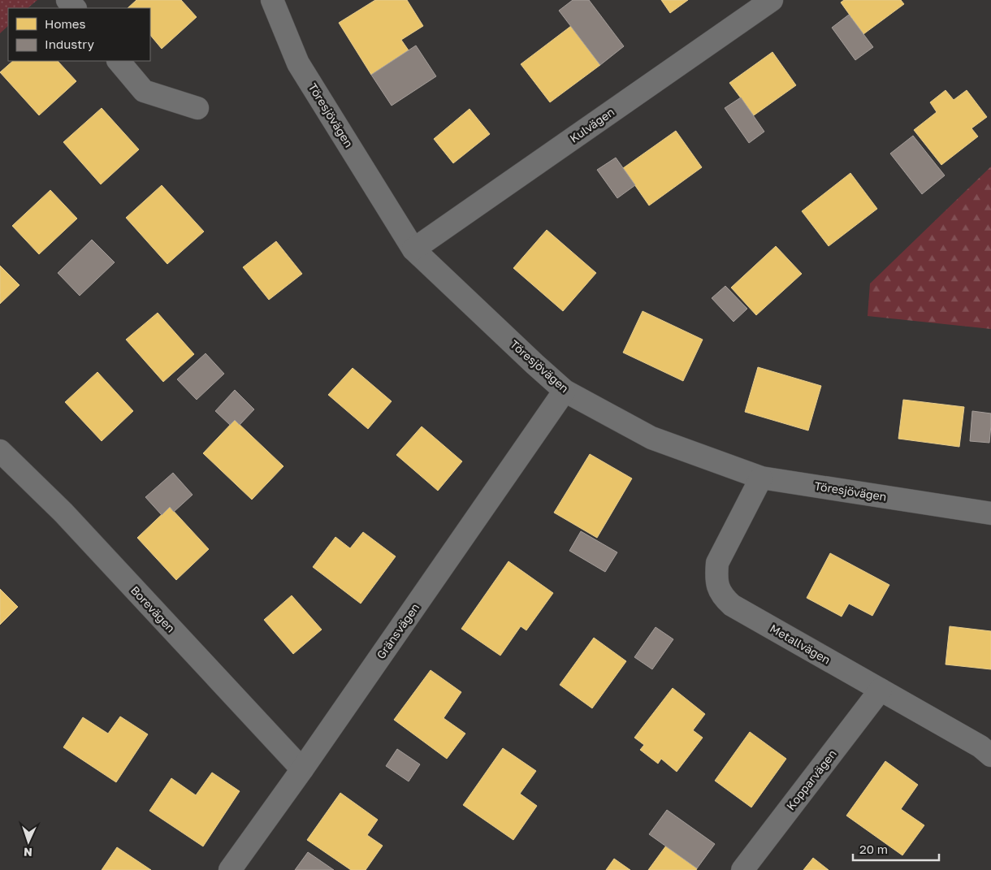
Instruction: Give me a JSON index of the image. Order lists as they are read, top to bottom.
{
  "streets": {
    "street": [
      "Töresjövägen",
      "Kulvägen",
      "Borevägen",
      "Gränsvägen",
      "Metallvägen",
      "Kopparvägen"
    ]
  },
  "crossings": [
    ["Töresjövägen", "Kulvägen"],
    ["Töresjövägen", "Gränsvägen"],
    ["Töresjövägen", "Metallvägen"],
    ["Borevägen", "Gränsvägen"],
    ["Metallvägen", "Kopparvägen"]
  ],
  "legend": ["Homes", "Industry"],
  "scale_bar": "20 m",
  "north": "bottom"
}
